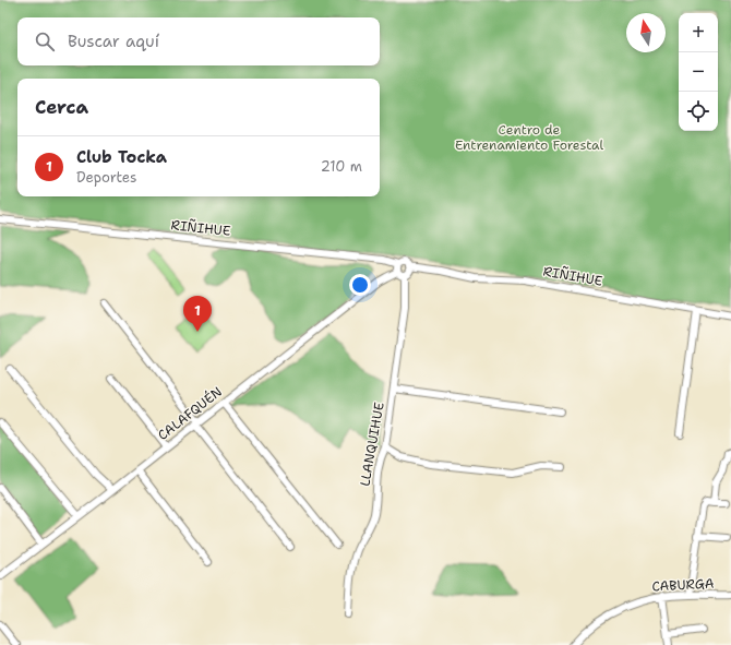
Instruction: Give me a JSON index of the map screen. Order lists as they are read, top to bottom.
{
  "streets": {
    "street": [
      "RIÑIHUE",
      "CALAFQUÉN",
      "LLANQUIHUE",
      "CABURGA"
    ]
  },
  "crossings": [
    ["RIÑIHUE", "CALAFQUÉN"],
    ["RIÑIHUE", "LLANQUIHUE"],
    ["CALAFQUÉN", "LLANQUIHUE"]
  ],
  "parks": ["Centro de Entrenamiento Forestal"],
  "north": "top",
  "page": {
    "map_buttons": ["+", "−"],
    "search": "Buscar aquí",
    "heading": "Cerca",
    "list": [
      {
        "mark": "1",
        "name": "Club Tocka",
        "note": "Deportes",
        "value": "210 m"
      }
    ],
    "pins": "1"
  }
}
